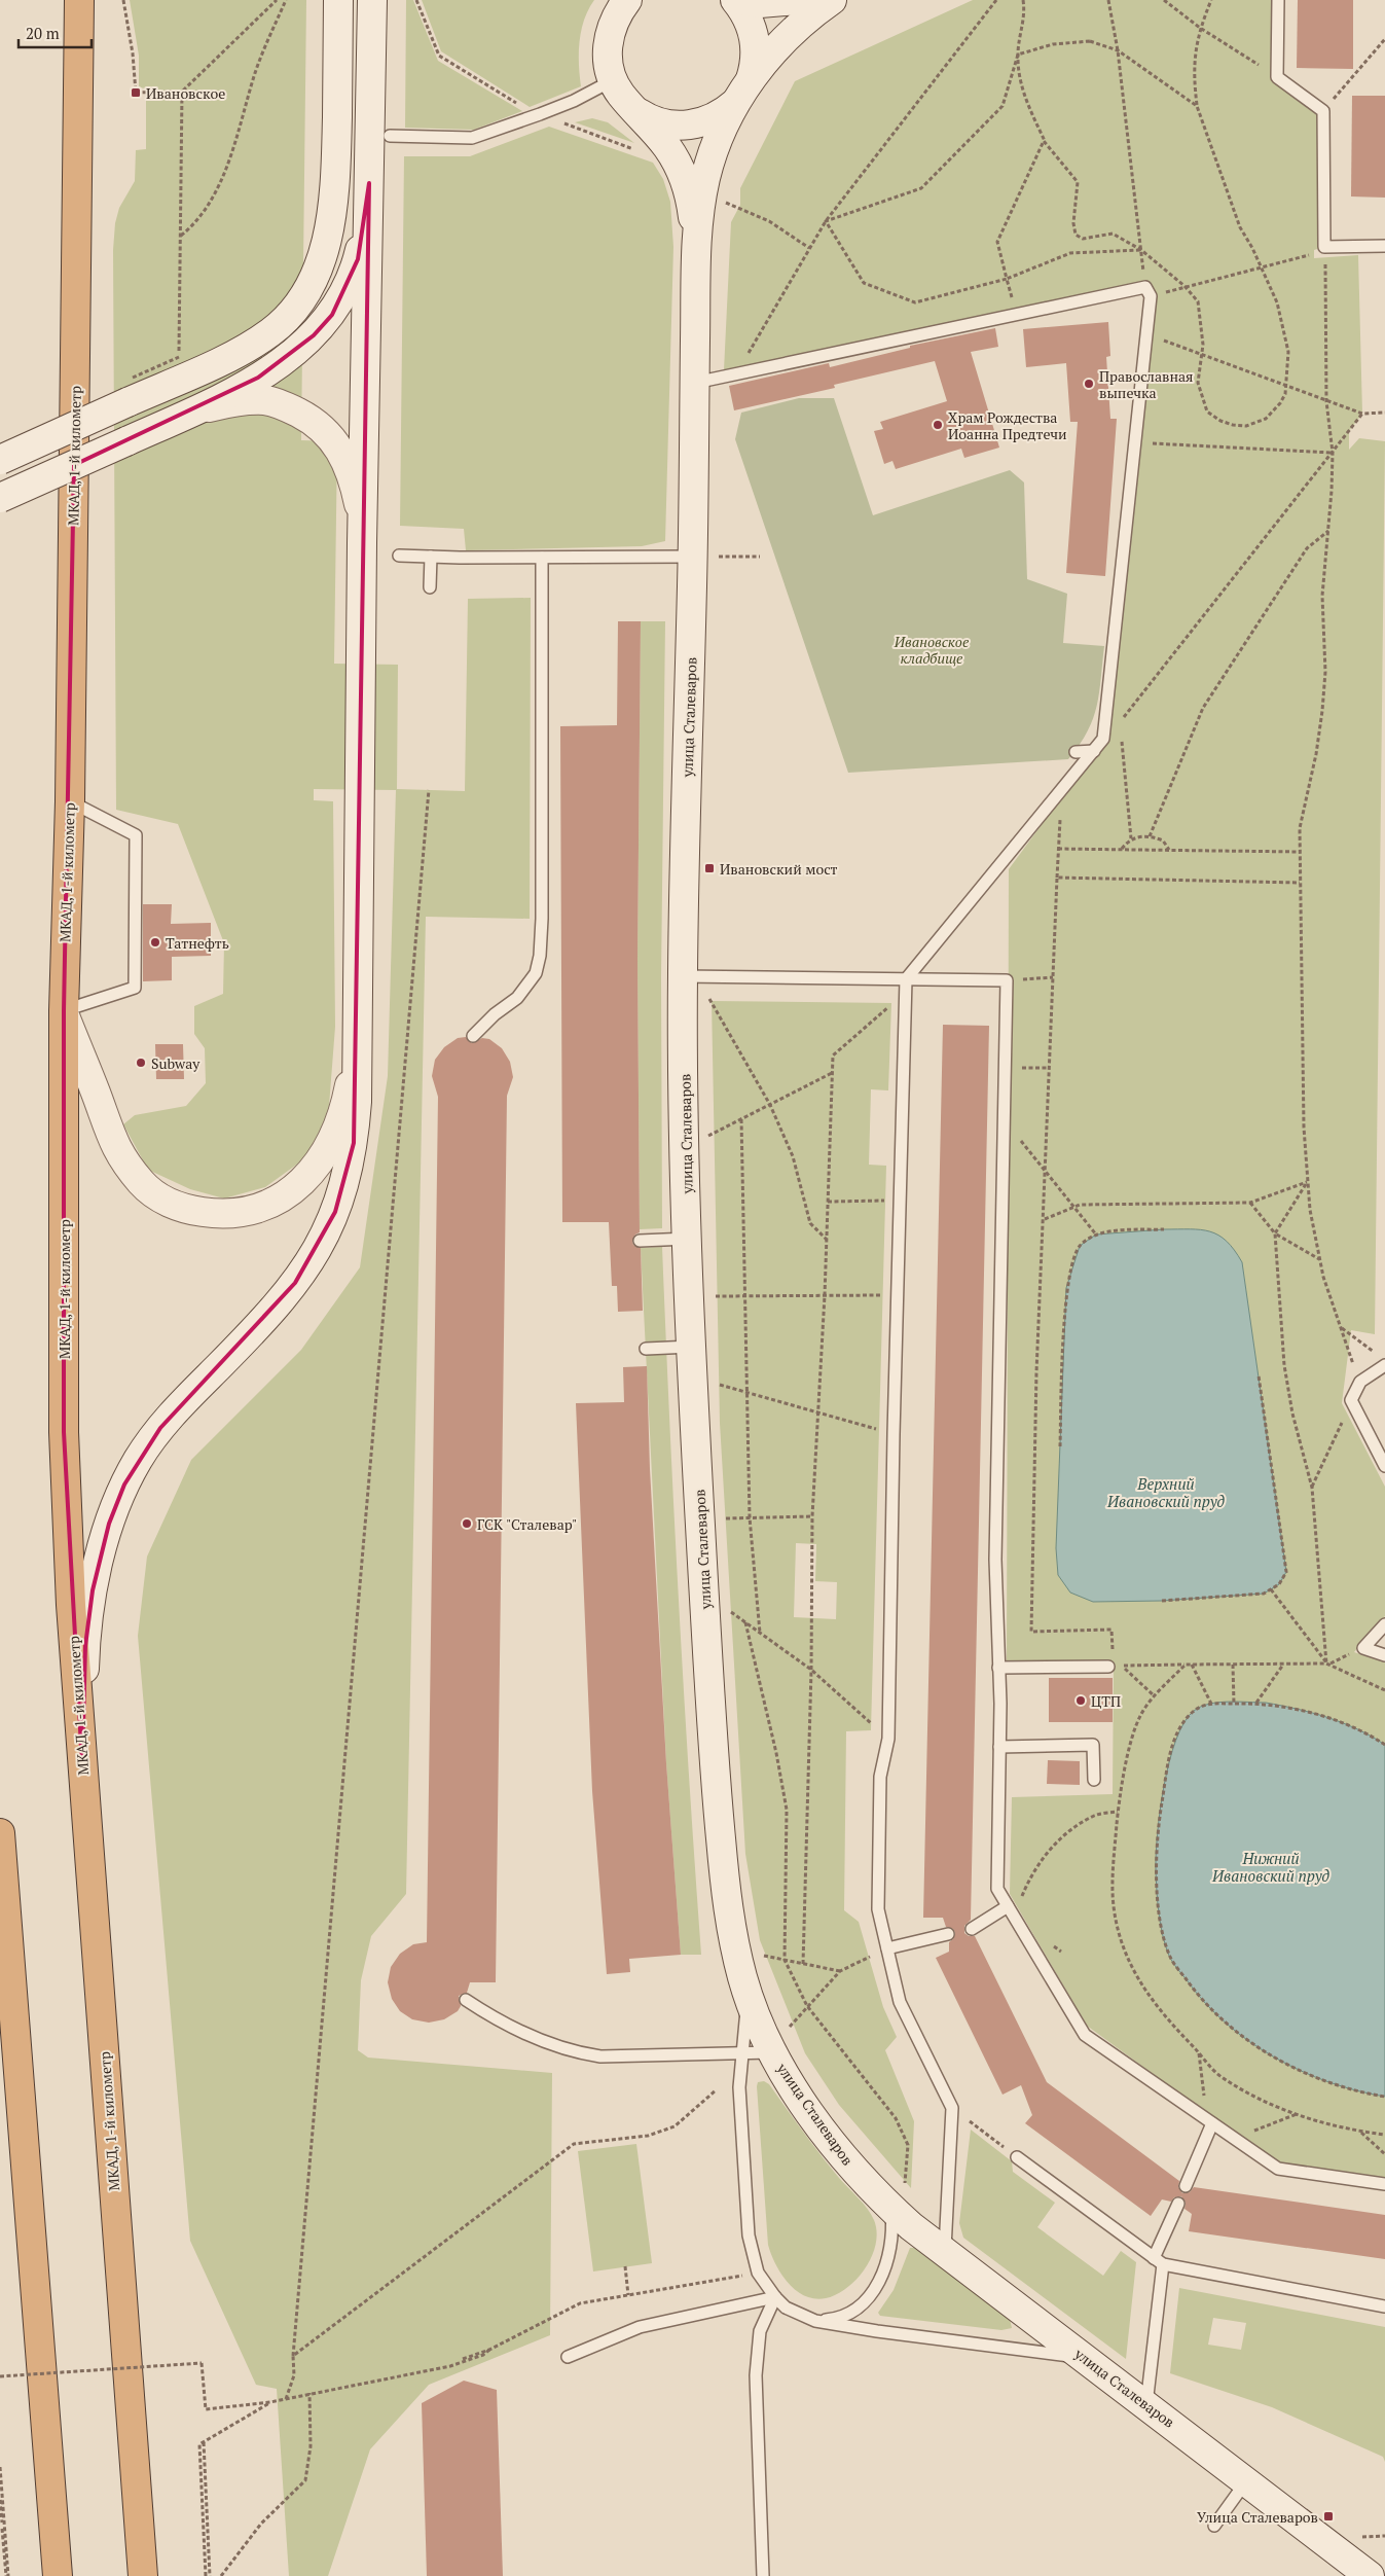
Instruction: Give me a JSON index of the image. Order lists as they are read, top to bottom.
{
  "streets": {
    "highway": ["МКАД, 1-й километр"],
    "main road": ["улица Сталеваров"]
  },
  "water": ["Верхний Ивановский пруд", "Нижний Ивановский пруд"],
  "parks": ["Ивановское кладбище"],
  "places": {
    "transit": ["Ивановское", "Ивановский мост", "Улица Сталеваров"],
    "other": [
      "Православная выпечка",
      "Храм Рождества Иоанна Предтечи",
      "Татнефть",
      "Subway",
      "ГСК \"Сталевар\"",
      "ЦТП"
    ]
  },
  "scale_bar": "20 m"
}
